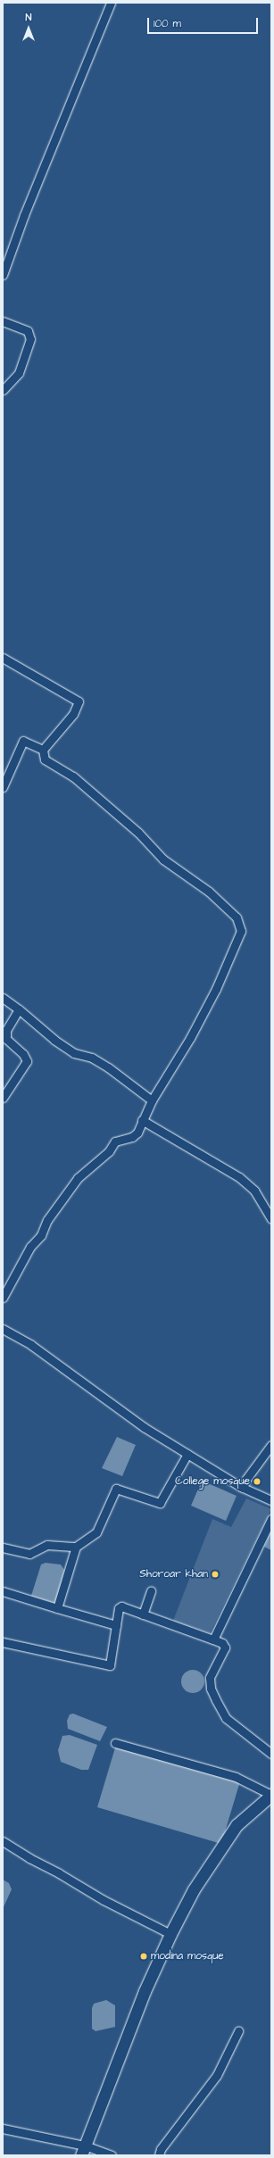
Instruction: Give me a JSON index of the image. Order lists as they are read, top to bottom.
{
  "places": ["College mosque", "Shoroar khan", "modina mosque"],
  "scale_bar": "100 m",
  "north": "top"
}
